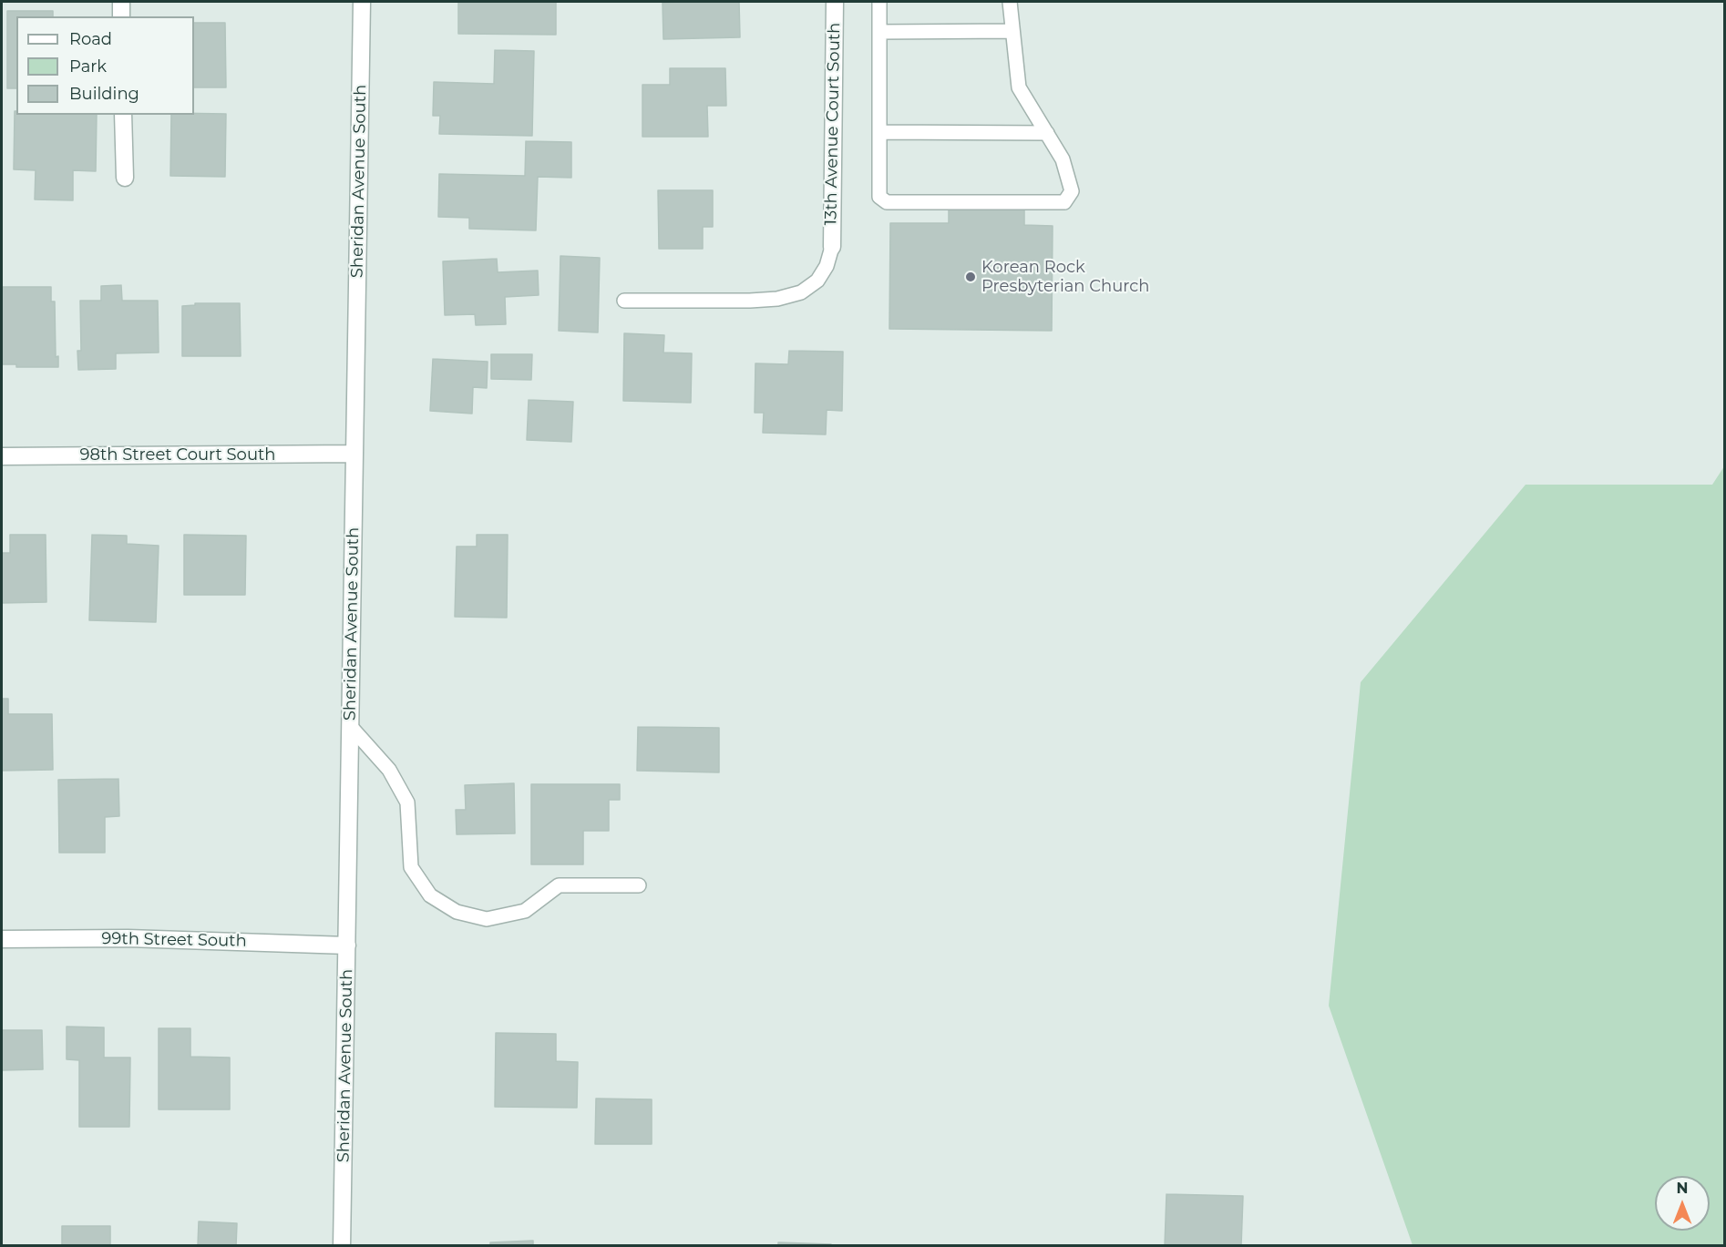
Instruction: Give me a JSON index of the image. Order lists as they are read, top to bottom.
{
  "streets": {
    "street": [
      "13th Avenue Court South",
      "Sheridan Avenue South",
      "98th Street Court South",
      "99th Street South"
    ]
  },
  "crossings": [
    ["Sheridan Avenue South", "98th Street Court South"],
    ["Sheridan Avenue South", "99th Street South"]
  ],
  "places": ["Korean Rock Presbyterian Church"],
  "legend": ["Road", "Park", "Building"],
  "north": "top"
}
